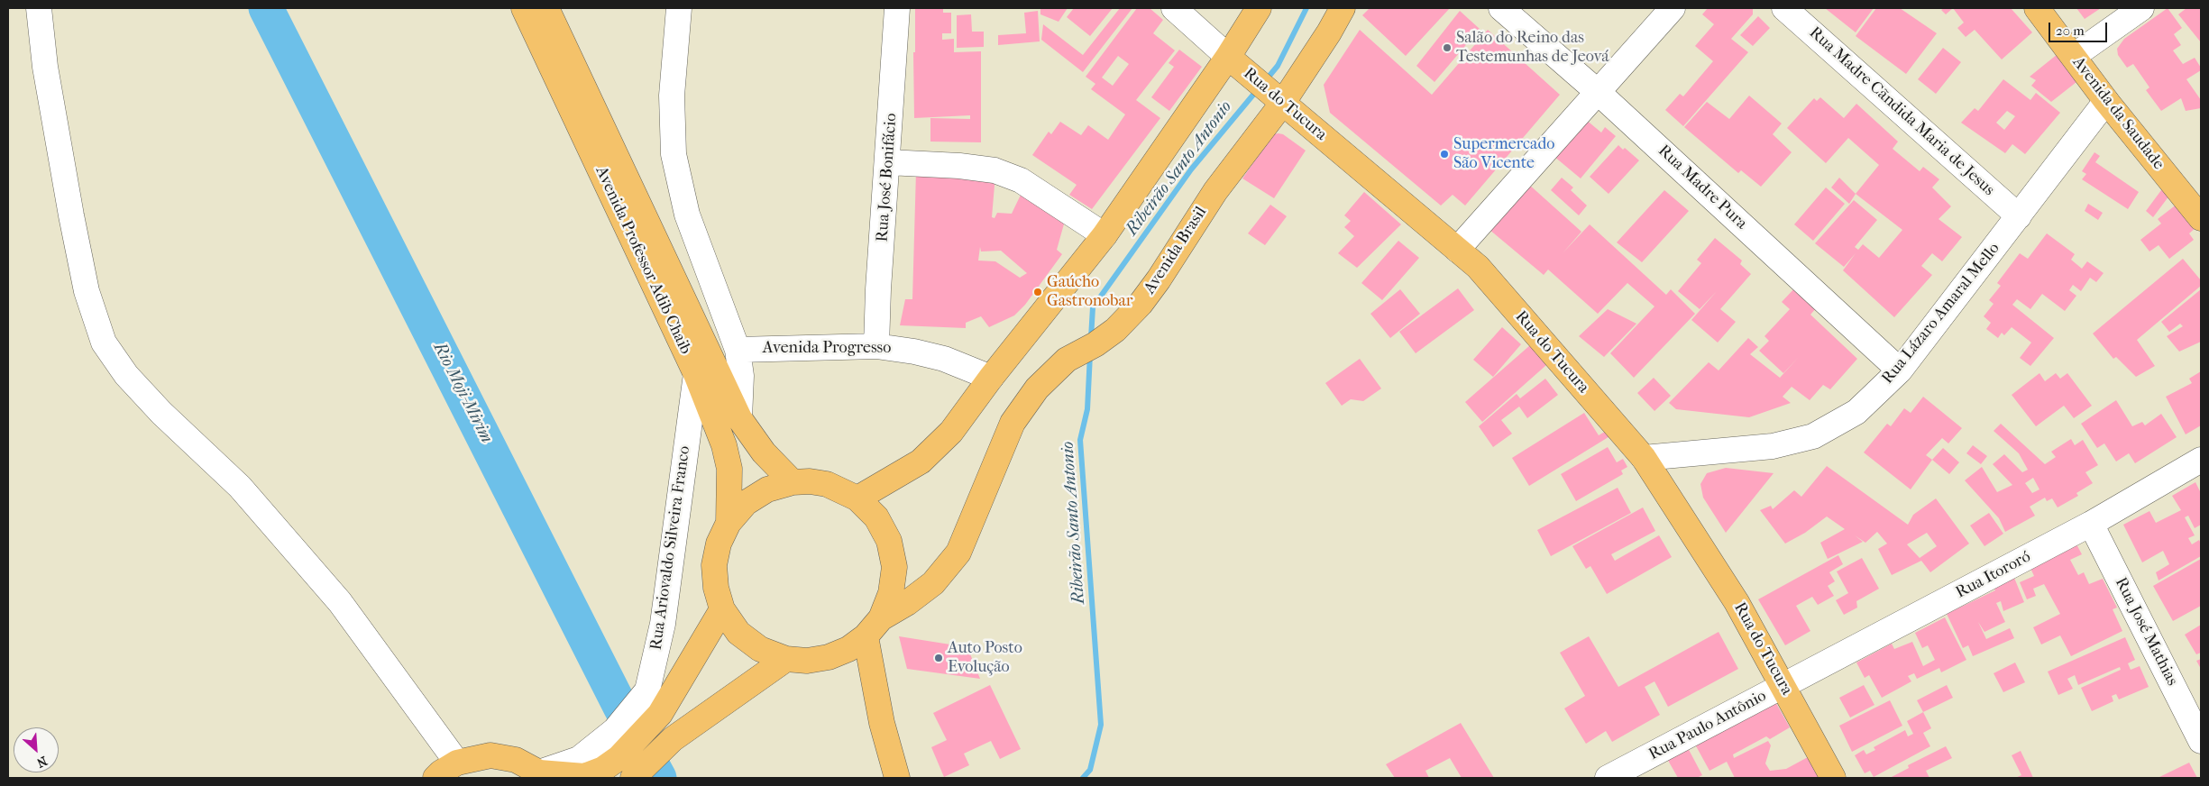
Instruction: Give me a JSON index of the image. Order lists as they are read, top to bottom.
{
  "streets": {
    "main road": [
      "Rua do Tucura",
      "Avenida da Saudade",
      "Avenida Brasil",
      "Avenida Professor Adib Chaib"
    ],
    "street": [
      "Rua Madre Cãndida Maria de Jesus",
      "Rua José Bonifácio",
      "Rua Madre Pura",
      "Rua Lázaro Amaral Mello",
      "Avenida Progresso",
      "Rua Ariovaldo Silveira Franco",
      "Rua Itororó",
      "Rua José Mathias",
      "Rua Paulo Antônio"
    ]
  },
  "crossings": [
    ["Rua do Tucura", "Avenida Brasil"],
    ["Rua do Tucura", "Rua Lázaro Amaral Mello"],
    ["Rua do Tucura", "Rua Itororó"],
    ["Rua do Tucura", "Rua Paulo Antônio"],
    ["Rua Madre Cãndida Maria de Jesus", "Rua Lázaro Amaral Mello"],
    ["Avenida da Saudade", "Rua Lázaro Amaral Mello"],
    ["Rua José Bonifácio", "Avenida Progresso"],
    ["Rua Madre Pura", "Rua Lázaro Amaral Mello"],
    ["Avenida Brasil", "Avenida Professor Adib Chaib"],
    ["Avenida Professor Adib Chaib", "Rua Ariovaldo Silveira Franco"],
    ["Rua Itororó", "Rua José Mathias"],
    ["Rua Itororó", "Rua Paulo Antônio"]
  ],
  "water": ["Ribeirão Santo Antonio", "Rio Moji-Mirim"],
  "places": [
    "Salão do Reino das Testemunhas de Jeová",
    "Supermercado São Vicente",
    "Gaúcho Gastronobar",
    "Auto Posto Evolução"
  ],
  "scale_bar": "20 m",
  "north": "bottom right"
}
